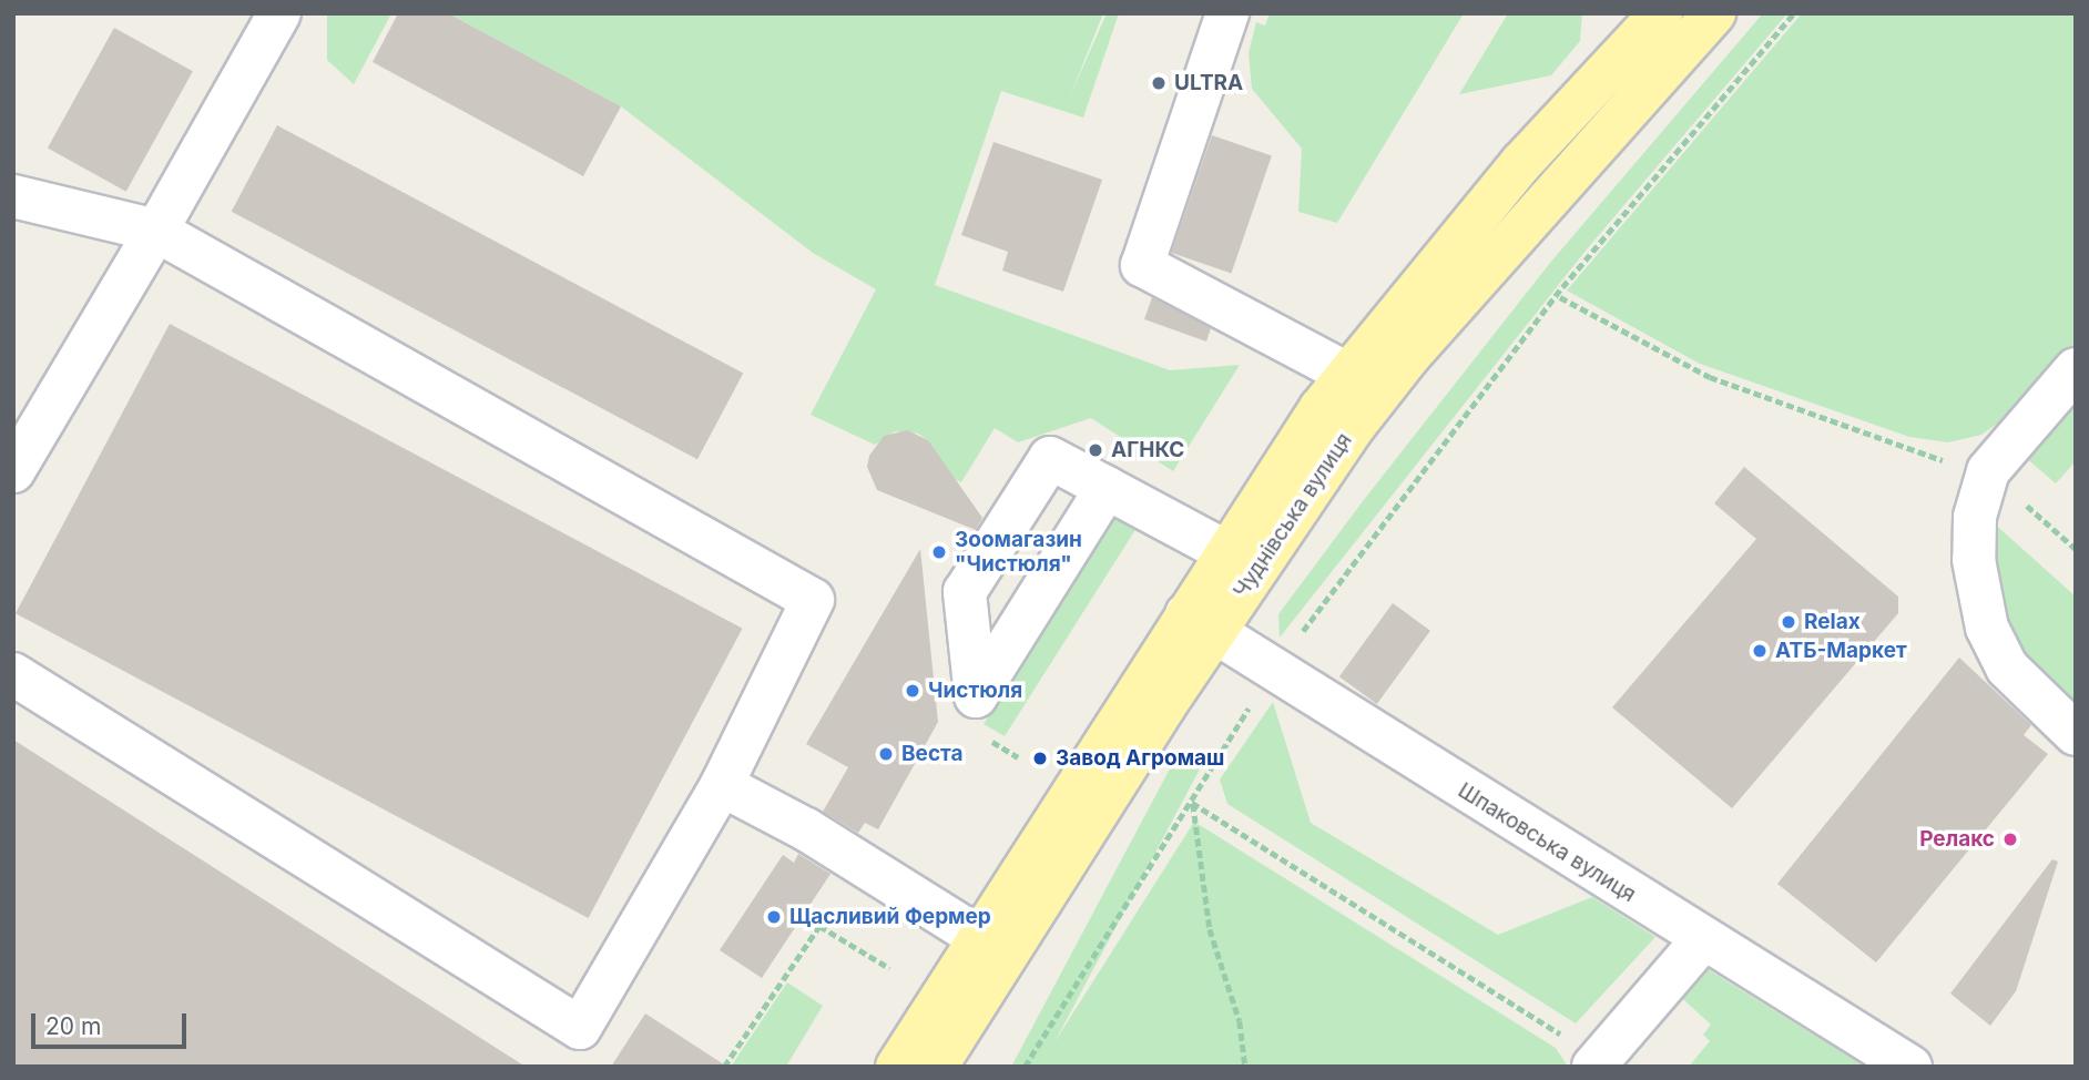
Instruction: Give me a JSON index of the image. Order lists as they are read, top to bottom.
{
  "streets": {
    "main road": ["Чуднівська вулиця"],
    "street": ["Шпаковська вулиця"]
  },
  "crossings": [
    ["Чуднівська вулиця", "Шпаковська вулиця"]
  ],
  "places": [
    "ULTRA",
    "АГНКС",
    "Зоомагазин \"Чистюля\"",
    "Relax",
    "АТБ-Маркет",
    "Чистюля",
    "Веста",
    "Завод Агромаш",
    "Релакс",
    "Щасливий Фермер"
  ],
  "scale_bar": "20 m"
}
